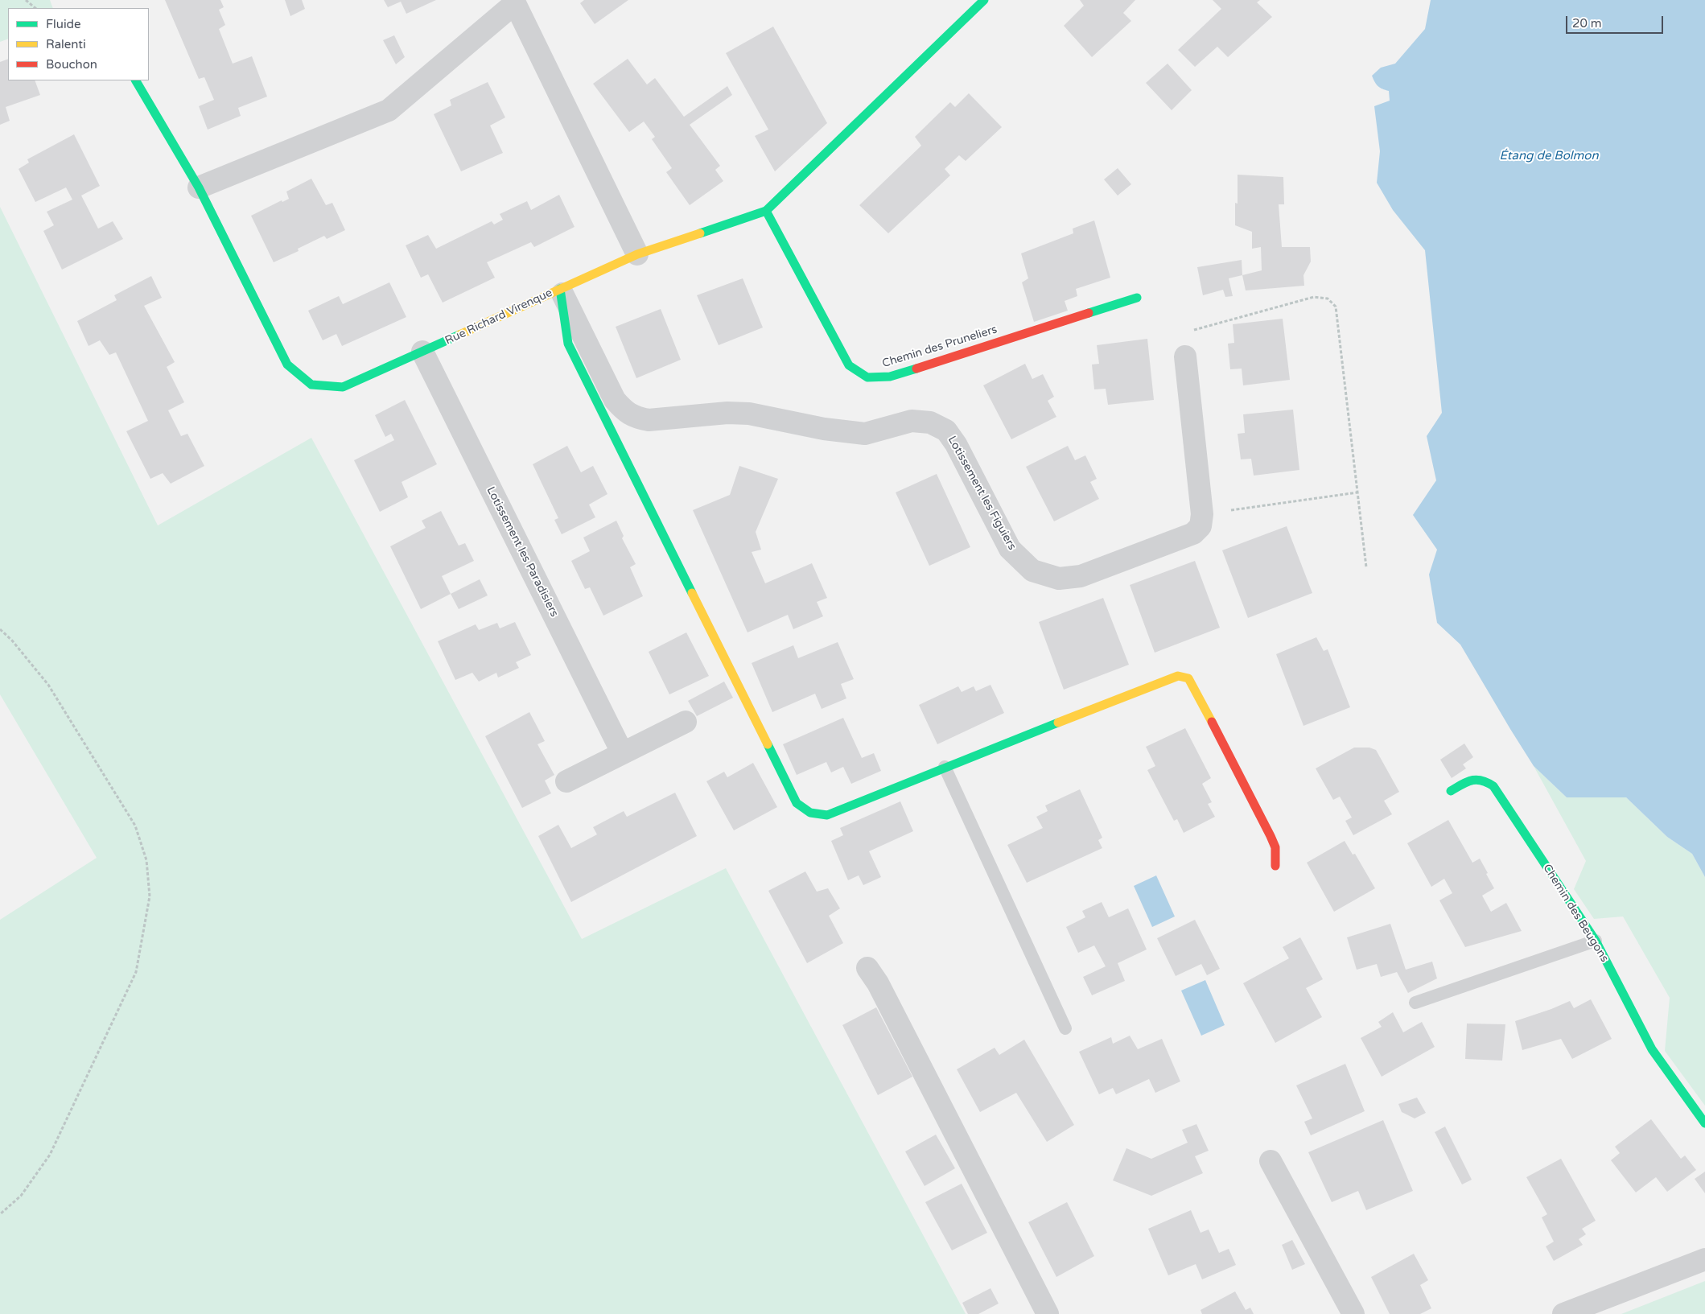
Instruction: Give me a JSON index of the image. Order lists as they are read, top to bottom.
{
  "streets": {
    "street": [
      "Rue Richard Virenque",
      "Chemin des Pruneliers",
      "Lotissement les Figuiers",
      "Lotissement les Paradisiers",
      "Chemin des Beugons"
    ]
  },
  "crossings": [
    ["Rue Richard Virenque", "Lotissement les Figuiers"],
    ["Rue Richard Virenque", "Lotissement les Paradisiers"]
  ],
  "water": ["Étang de Bolmon"],
  "legend": ["Fluide", "Ralenti", "Bouchon"],
  "scale_bar": "20 m"
}
